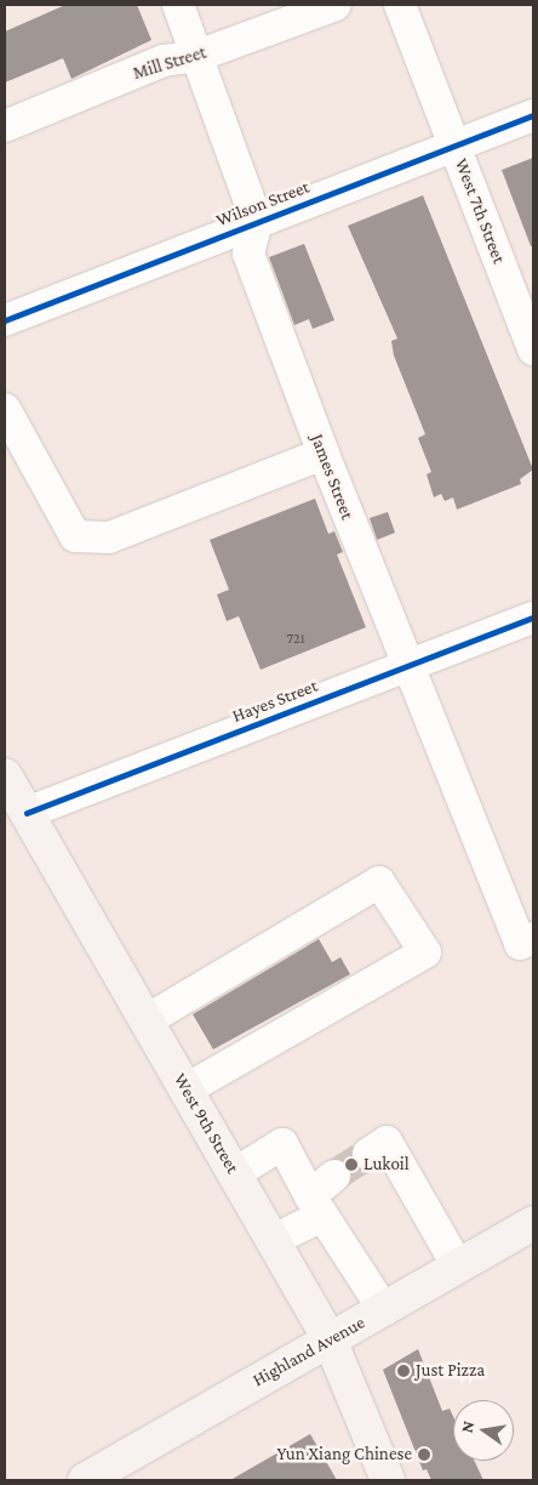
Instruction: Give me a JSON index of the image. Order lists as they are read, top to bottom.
{
  "streets": {
    "main road": ["West 9th Street", "Highland Avenue"],
    "street": [
      "Mill Street",
      "Wilson Street",
      "West 7th Street",
      "James Street",
      "Hayes Street"
    ]
  },
  "crossings": [
    ["Wilson Street", "West 7th Street"],
    ["Wilson Street", "James Street"],
    ["James Street", "Hayes Street"],
    ["Hayes Street", "West 9th Street"],
    ["West 9th Street", "Highland Avenue"]
  ],
  "places": ["Lukoil", "Just Pizza", "Yun Xiang Chinese"],
  "house_numbers": ["721"],
  "north": "left"
}
